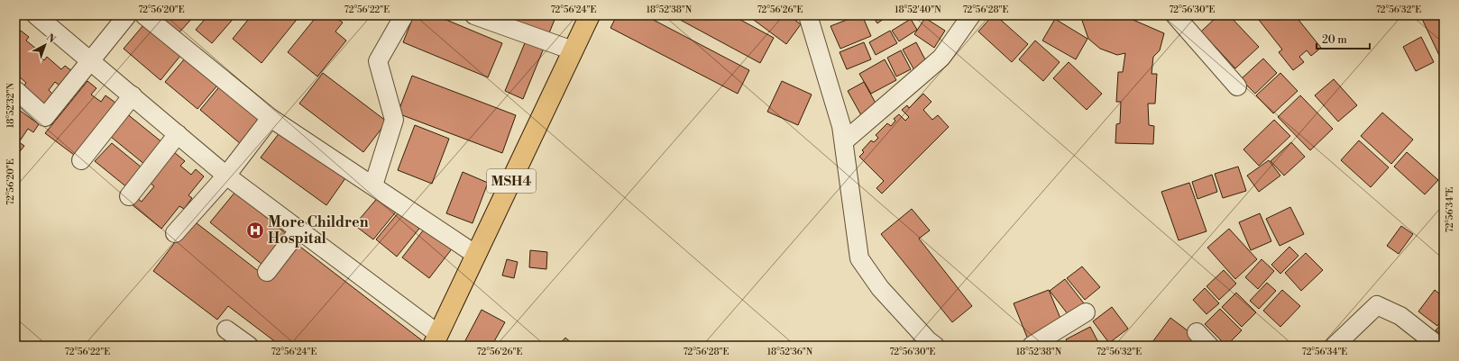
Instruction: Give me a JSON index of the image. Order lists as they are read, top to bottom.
{
  "streets": {
    "main road": ["MSH4"]
  },
  "places": {
    "hospital": ["More Children Hospital"]
  },
  "scale_bar": "20 m",
  "north": "top right",
  "coordinates": [
    "72°56'20\"E",
    "72°56'22\"E",
    "72°56'24\"E",
    "18°52'38\"N",
    "72°56'26\"E",
    "18°52'40\"N",
    "72°56'28\"E",
    "72°56'30\"E",
    "72°56'32\"E",
    "18°52'32\"N",
    "72°56'34\"E",
    "18°52'36\"N"
  ]
}
